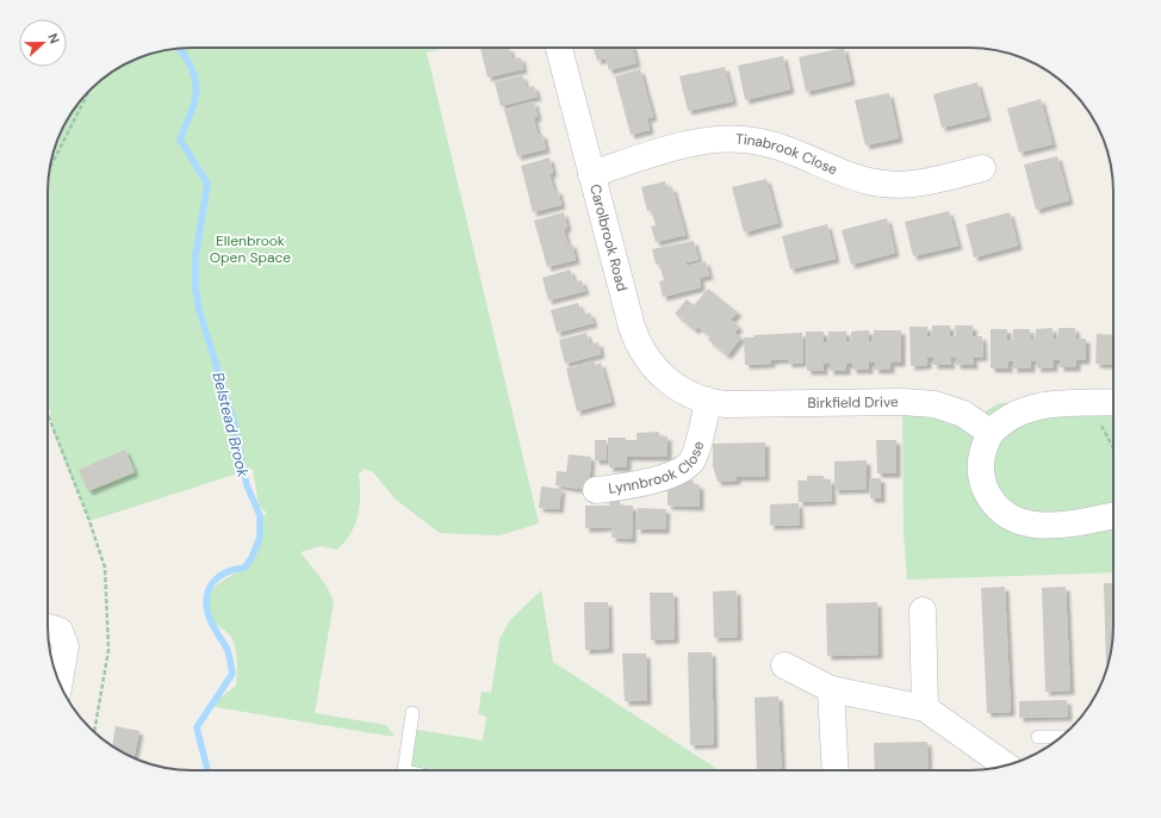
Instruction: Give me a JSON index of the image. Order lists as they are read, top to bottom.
{
  "streets": {
    "street": [
      "Tinabrook Close",
      "Carolbrook Road",
      "Birkfield Drive",
      "Lynnbrook Close"
    ]
  },
  "crossings": [
    ["Tinabrook Close", "Carolbrook Road"],
    ["Carolbrook Road", "Birkfield Drive"],
    ["Carolbrook Road", "Lynnbrook Close"],
    ["Birkfield Drive", "Lynnbrook Close"]
  ],
  "water": ["Belstead Brook"],
  "parks": ["Ellenbrook Open Space"],
  "north": "right"
}
